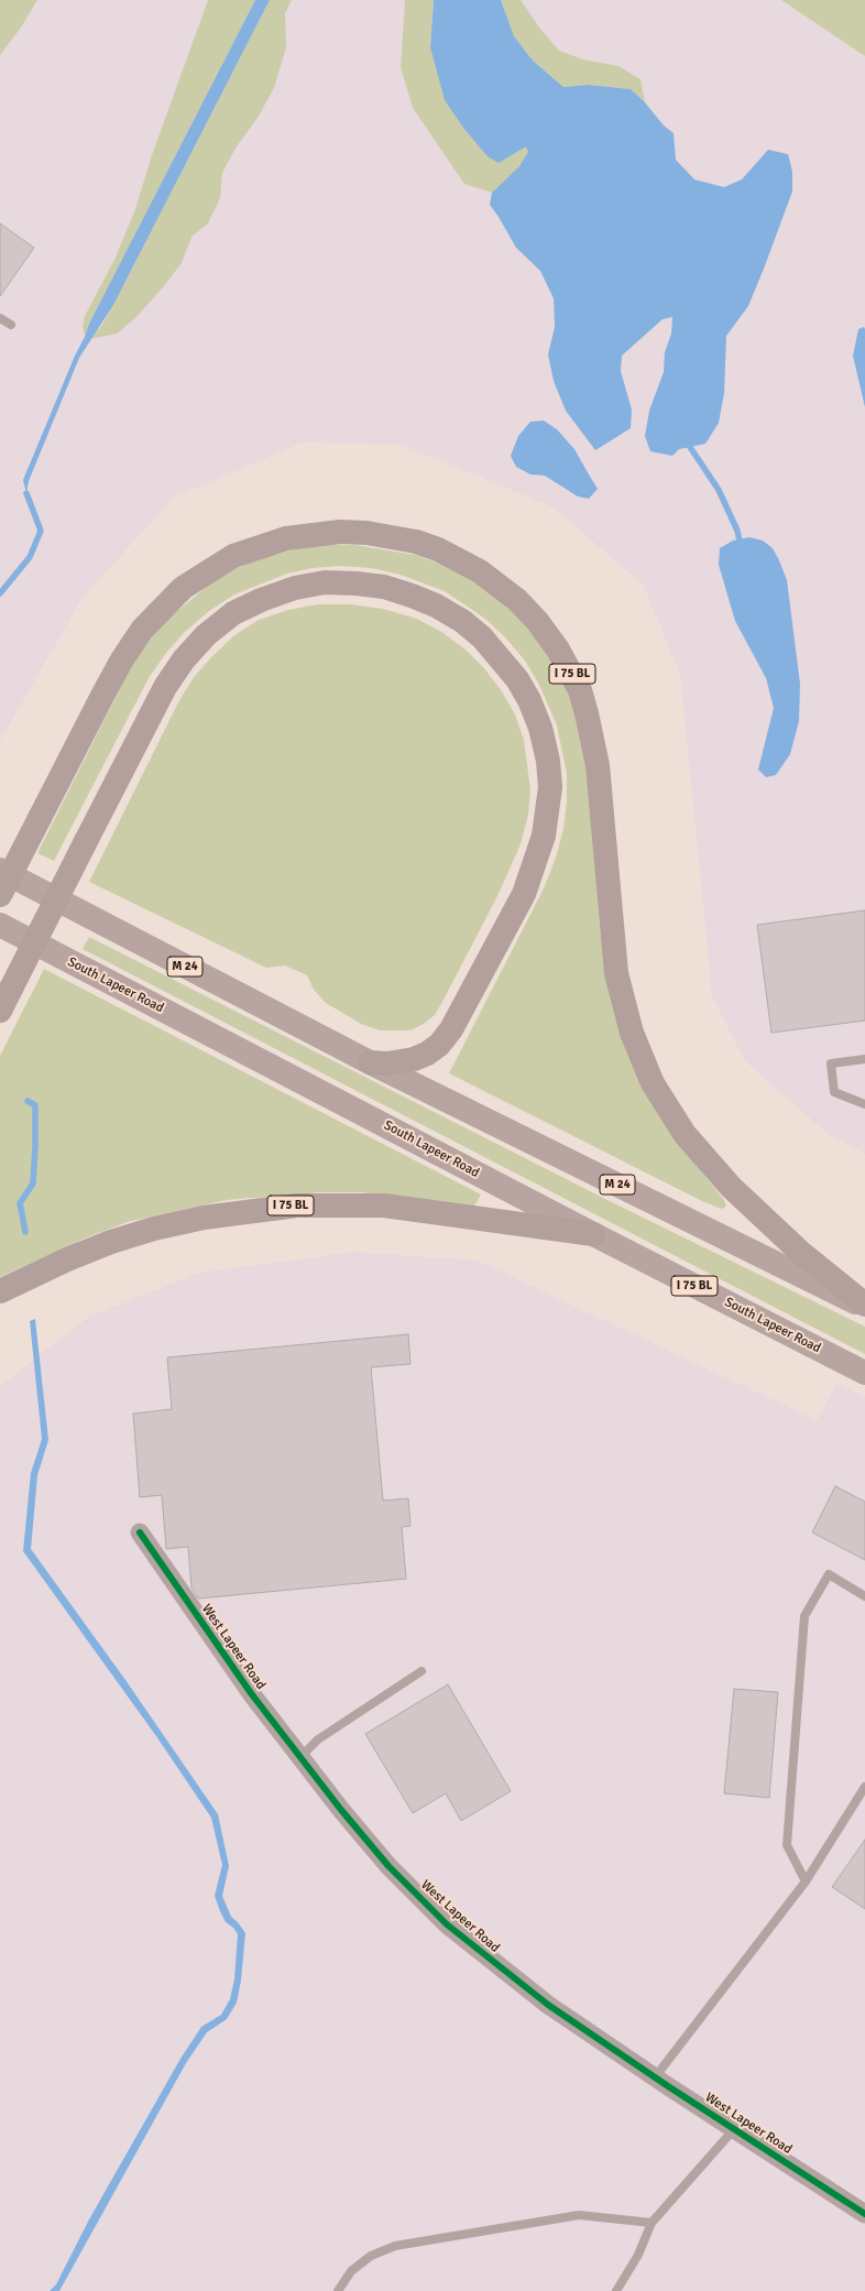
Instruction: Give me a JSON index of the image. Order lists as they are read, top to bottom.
{
  "streets": {
    "highway": ["I 75 BL"],
    "main road": ["M 24", "South Lapeer Road"],
    "street": ["West Lapeer Road"]
  },
  "crossings": [
    ["I 75 BL", "South Lapeer Road"]
  ]
}
